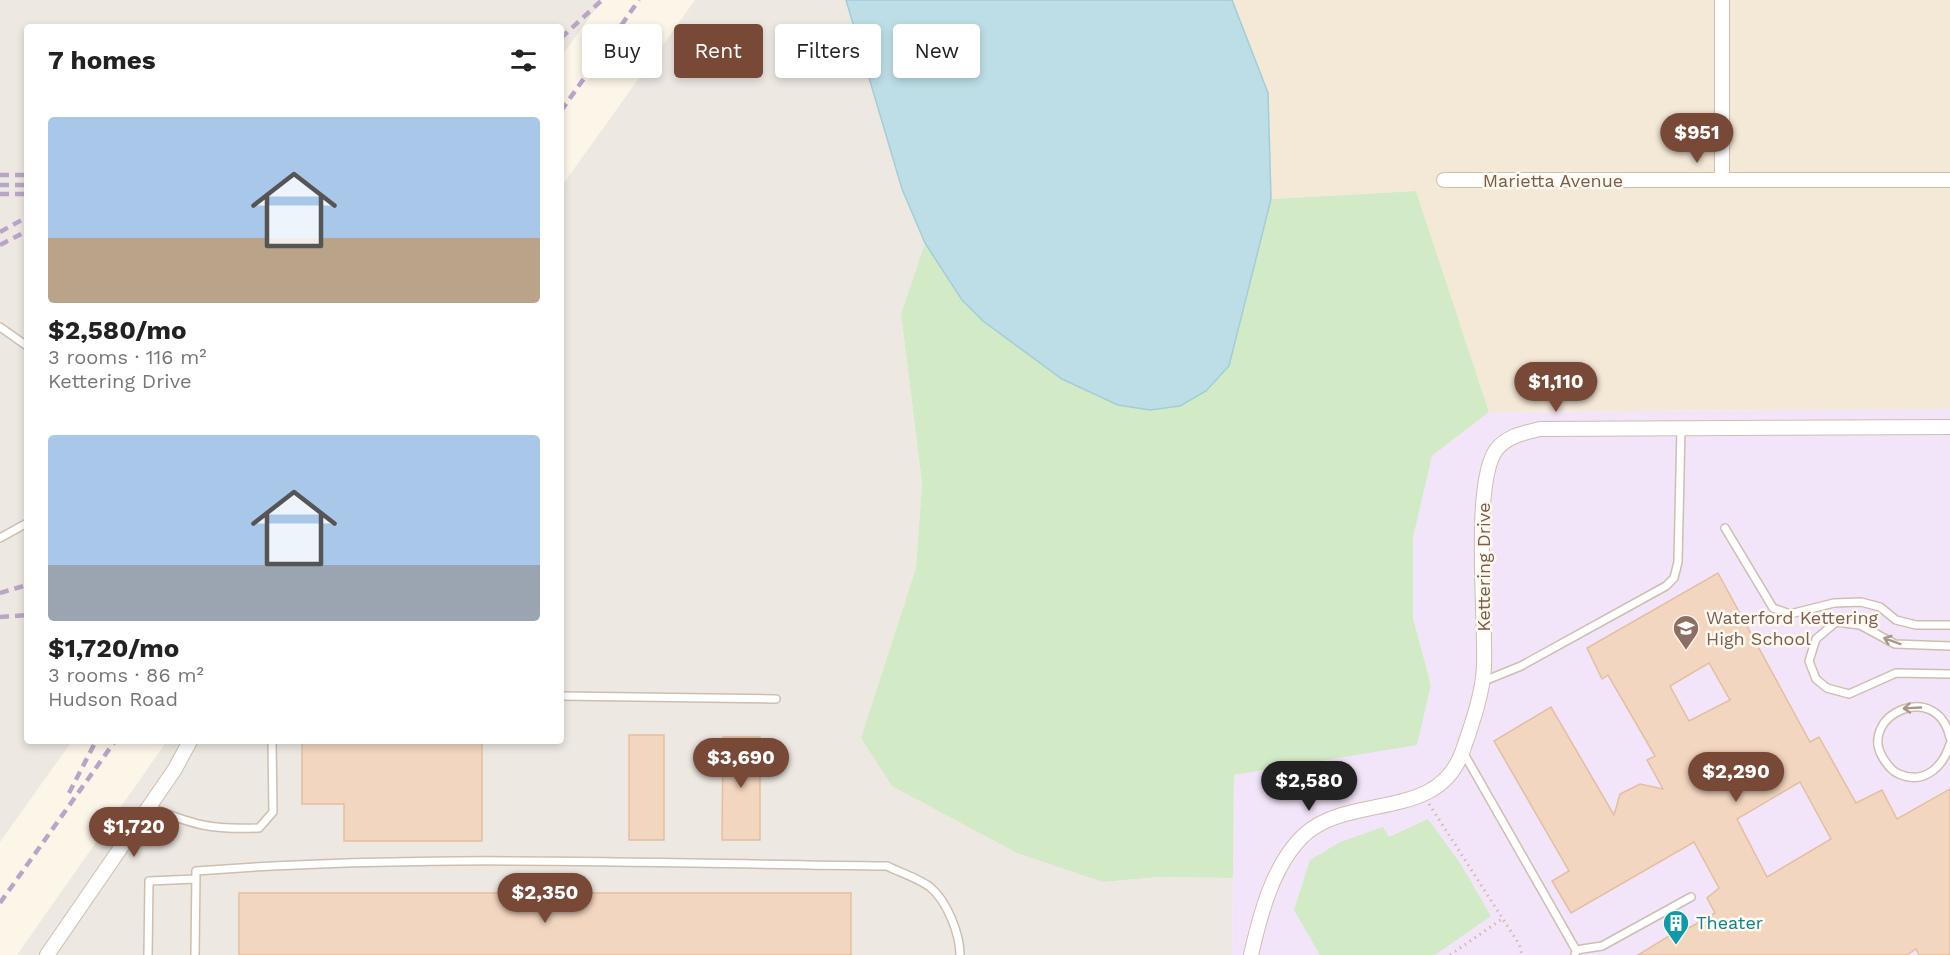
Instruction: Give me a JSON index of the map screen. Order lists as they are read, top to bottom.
{
  "streets": {
    "street": ["Marietta Avenue", "Kettering Drive"]
  },
  "places": {
    "school or university": ["Waterford Kettering High School"],
    "building": ["Theater"]
  },
  "page": {
    "chip": [
      "Buy",
      "Rent",
      "Filters",
      "New"
    ],
    "heading": "7 homes",
    "list": [
      {
        "name": "$2,580/mo",
        "note": "3 rooms · 116 m² · Kettering Drive"
      },
      {
        "name": "$1,720/mo",
        "note": "3 rooms · 86 m² · Hudson Road"
      }
    ],
    "price": [
      "$951",
      "$1,110",
      "$3,690",
      "$2,290",
      "$2,580",
      "$1,720",
      "$2,350"
    ]
  }
}
